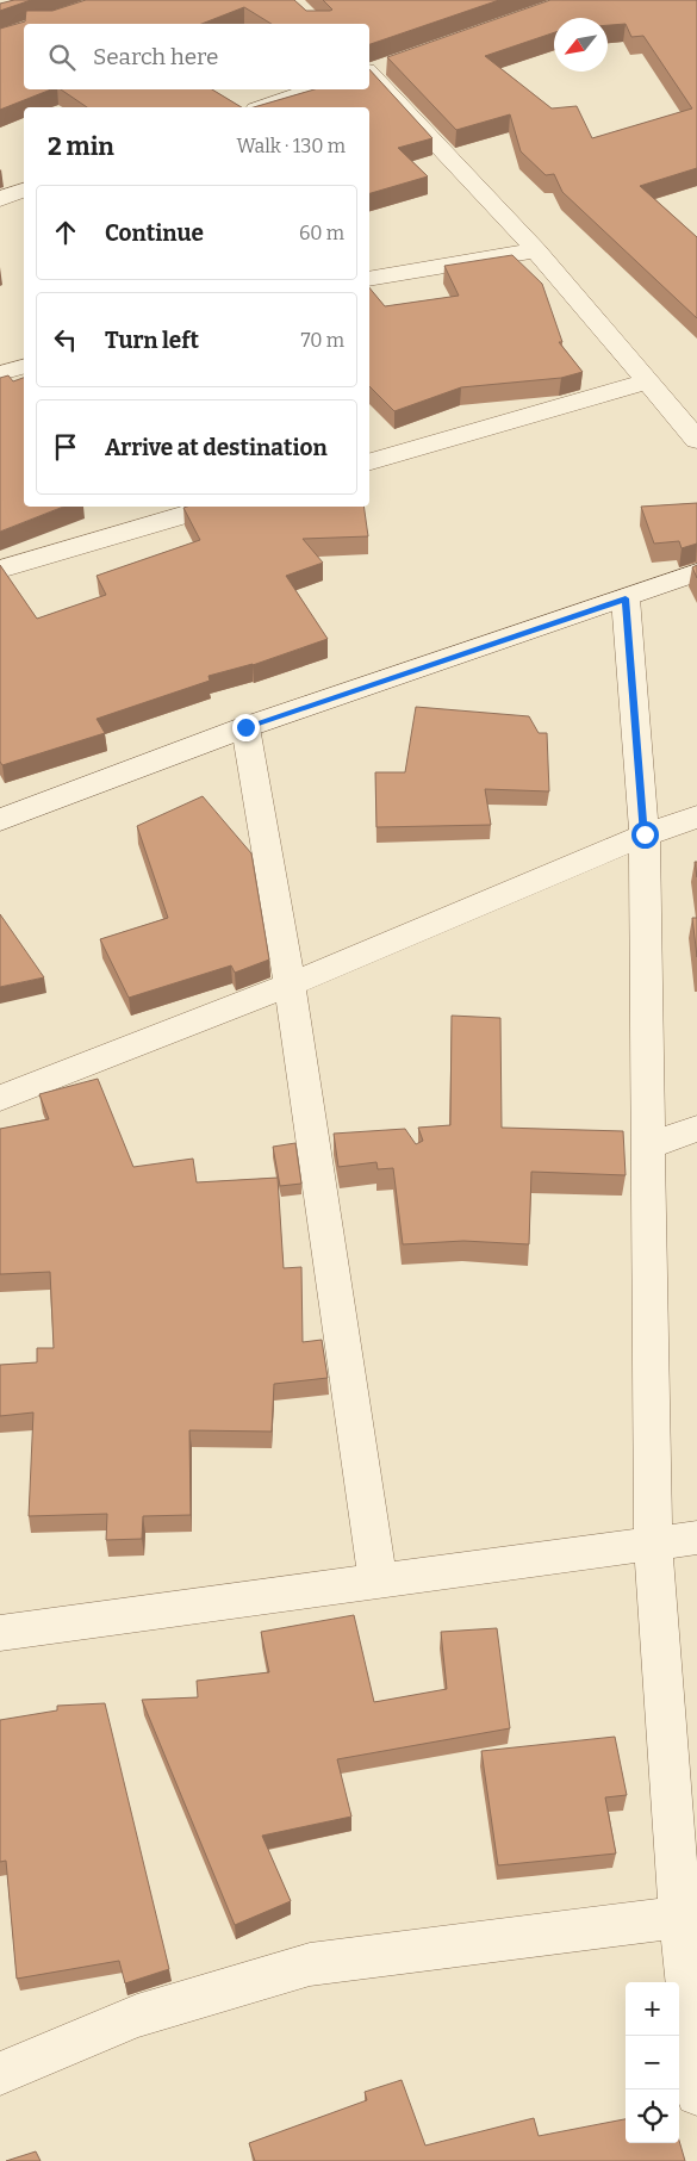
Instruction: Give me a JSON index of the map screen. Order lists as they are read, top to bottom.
{
  "north": "bottom left",
  "page": {
    "search": "Search here",
    "heading": ["2 min", "Walk · 130 m"],
    "list": [
      ["Continue", "60 m"],
      ["Turn left", "70 m"],
      "Arrive at destination"
    ],
    "map_buttons": ["+", "−"]
  }
}
